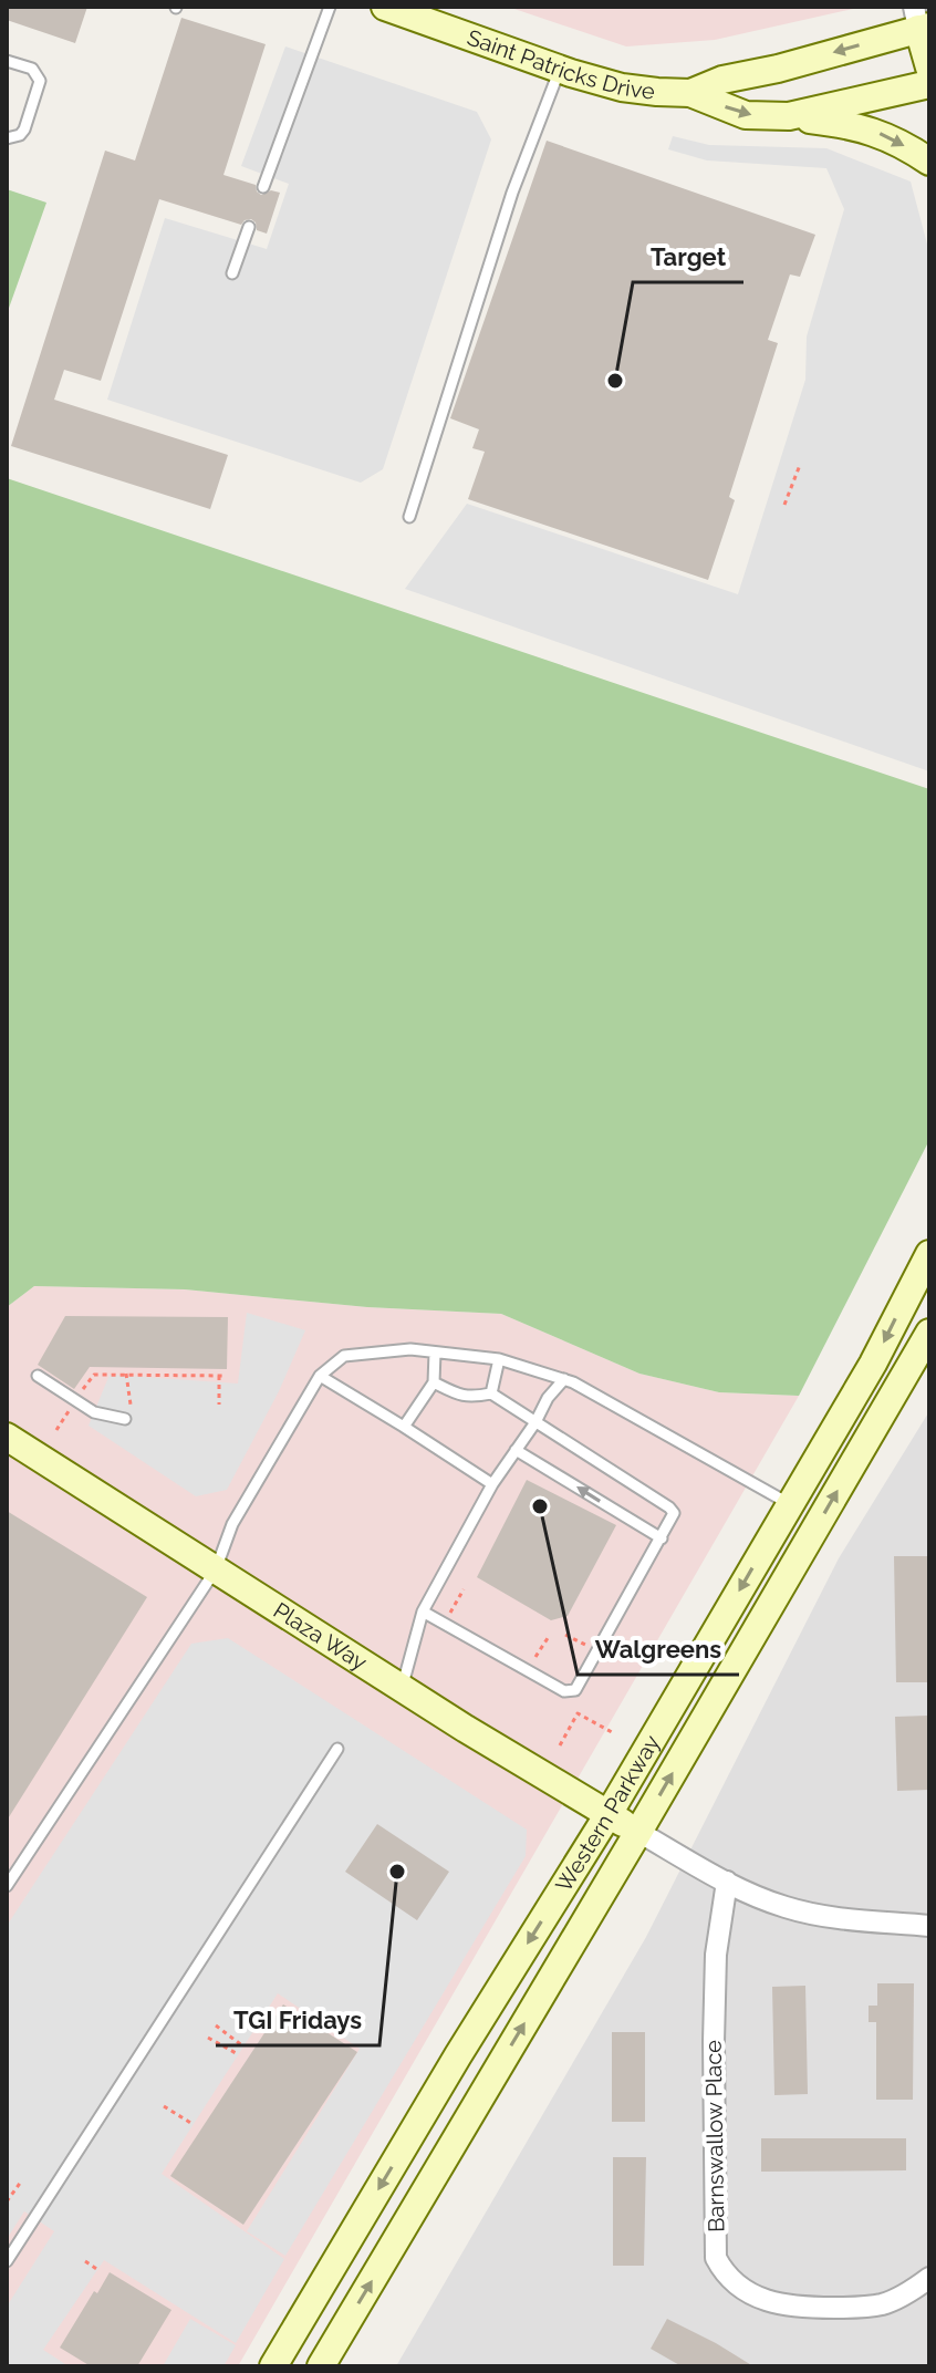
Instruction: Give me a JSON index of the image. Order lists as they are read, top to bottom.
{
  "streets": {
    "main road": ["Saint Patricks Drive", "Plaza Way", "Western Parkway"],
    "street": ["Barnswallow Place"]
  },
  "crossings": [
    ["Plaza Way", "Western Parkway"]
  ],
  "places": ["Target", "Walgreens", "TGI Fridays"]
}
